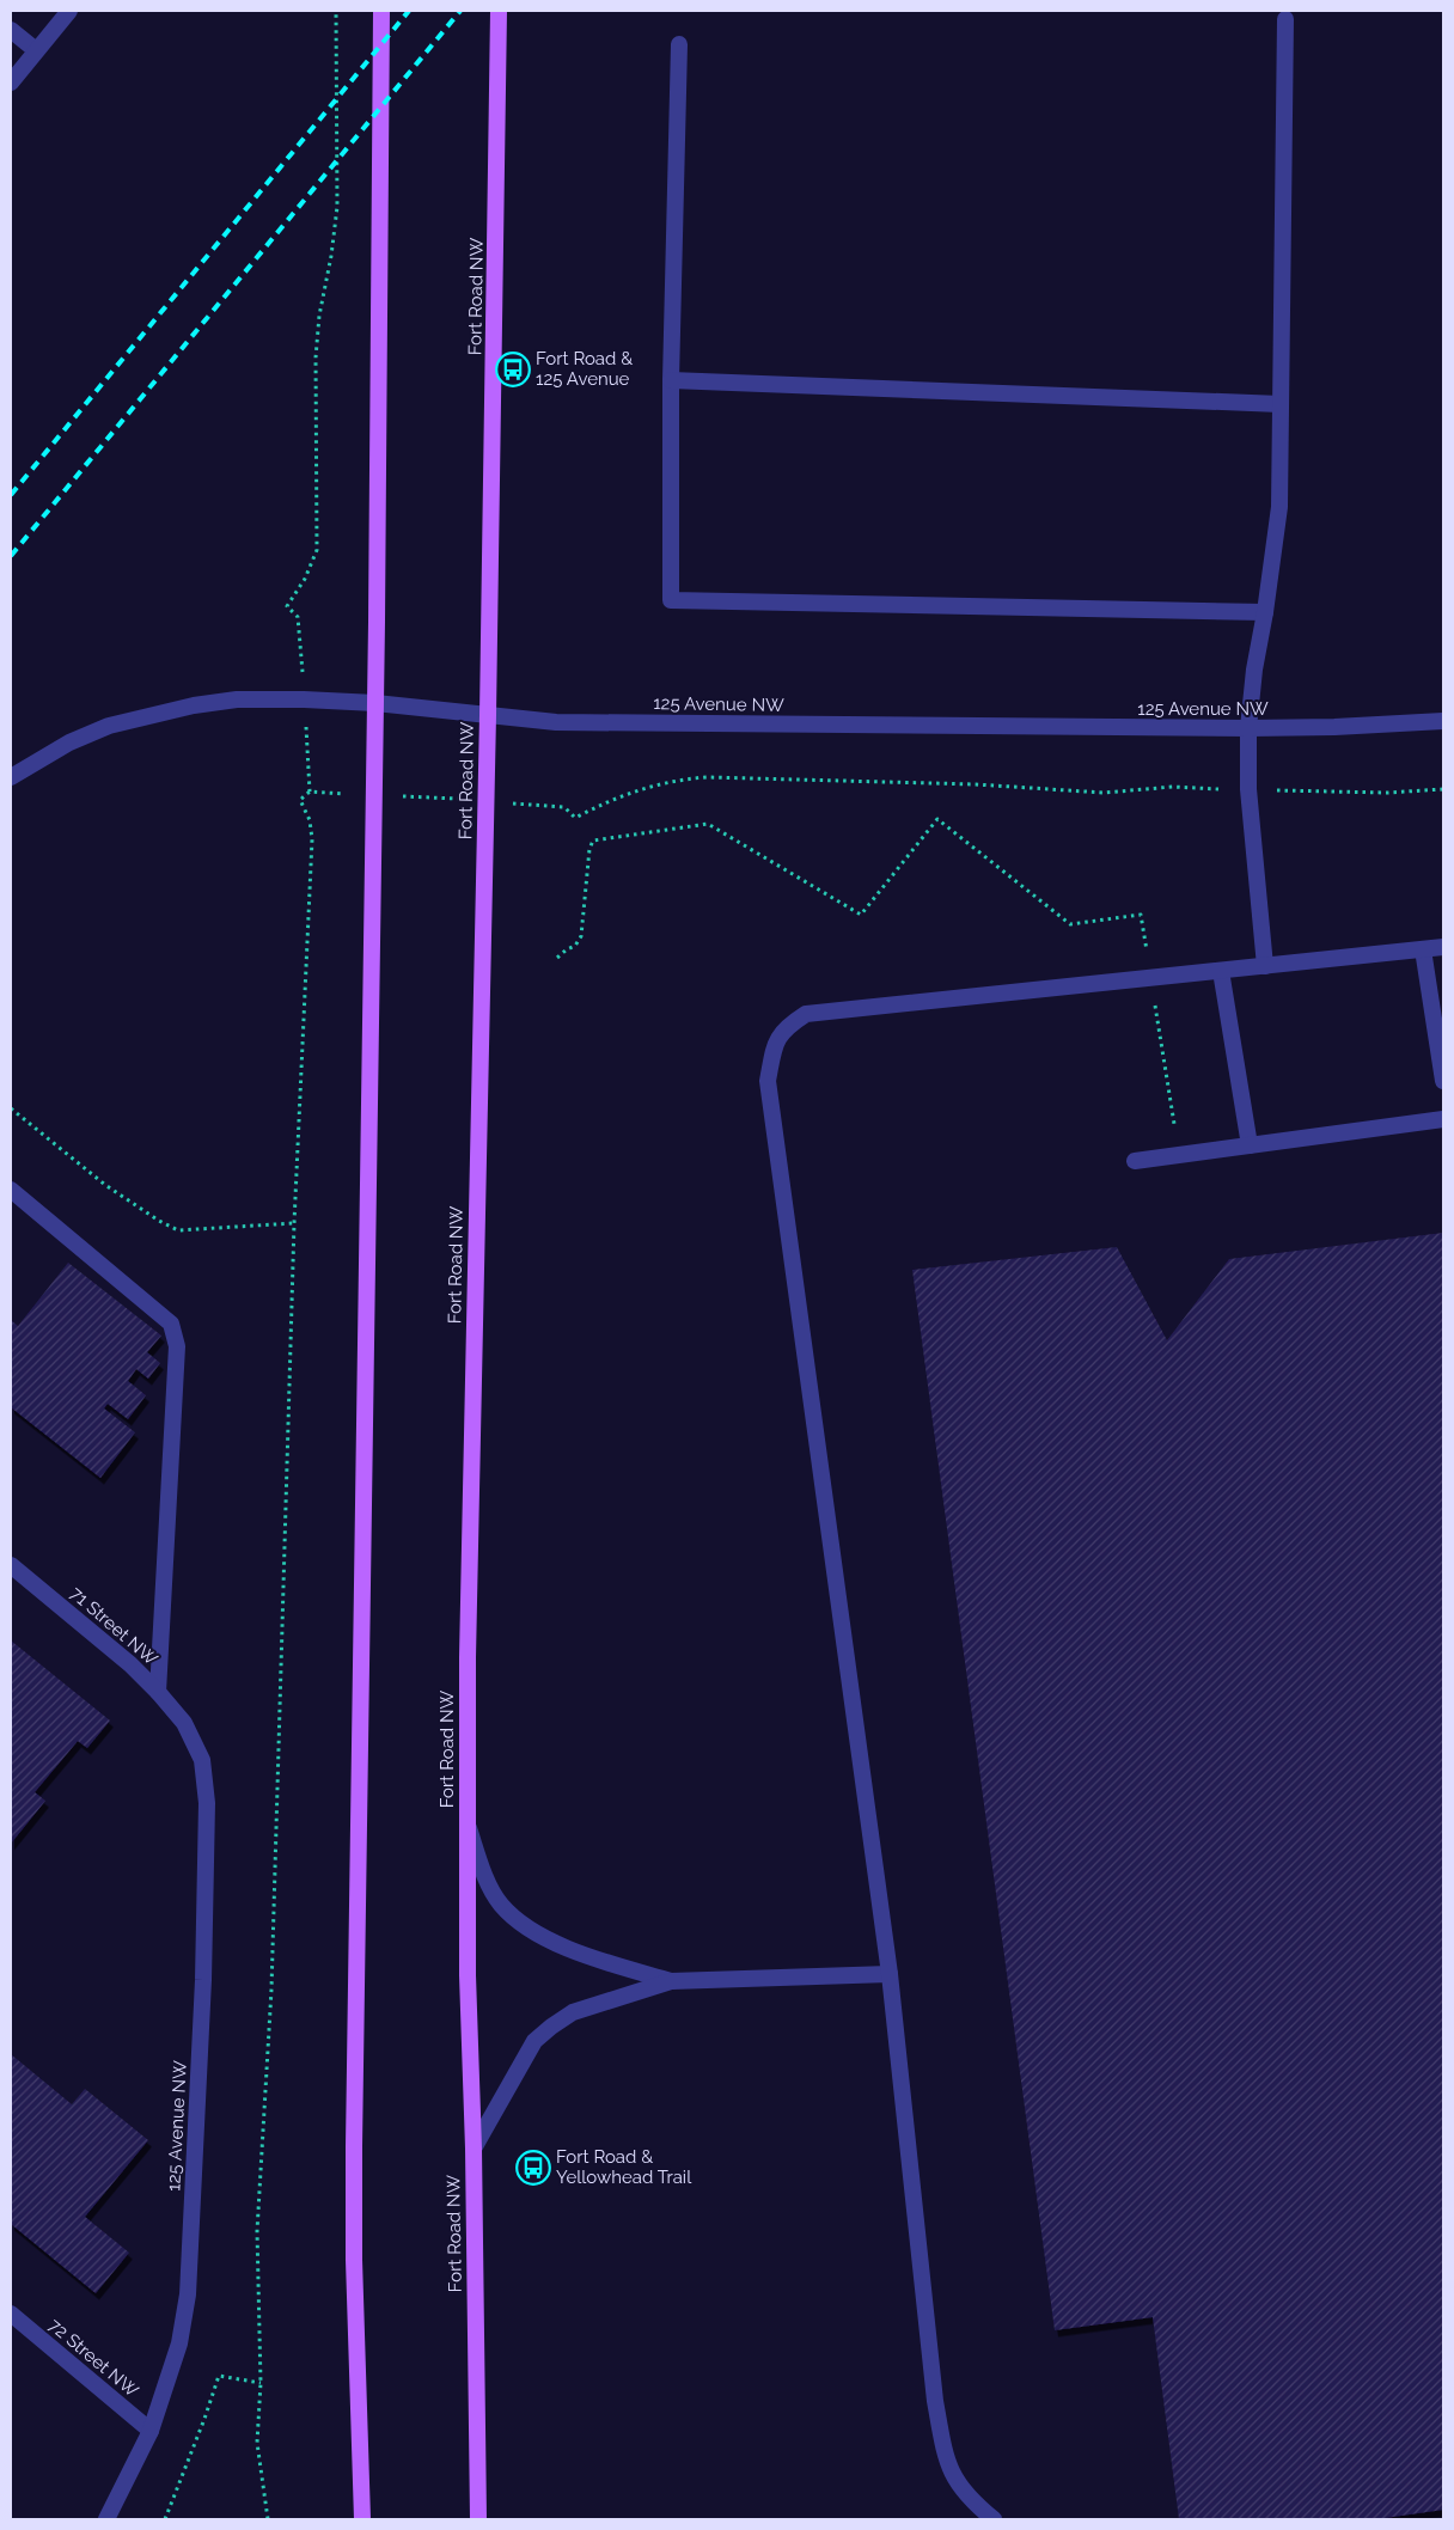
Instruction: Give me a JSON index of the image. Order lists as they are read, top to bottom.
{
  "streets": {
    "main road": ["Fort Road NW"],
    "street": ["125 Avenue NW", "71 Street NW", "72 Street NW"]
  },
  "crossings": [
    ["Fort Road NW", "125 Avenue NW"],
    ["125 Avenue NW", "71 Street NW"],
    ["125 Avenue NW", "72 Street NW"]
  ],
  "places": {
    "bus stop": ["Fort Road & 125 Avenue", "Fort Road & Yellowhead Trail"]
  }
}
